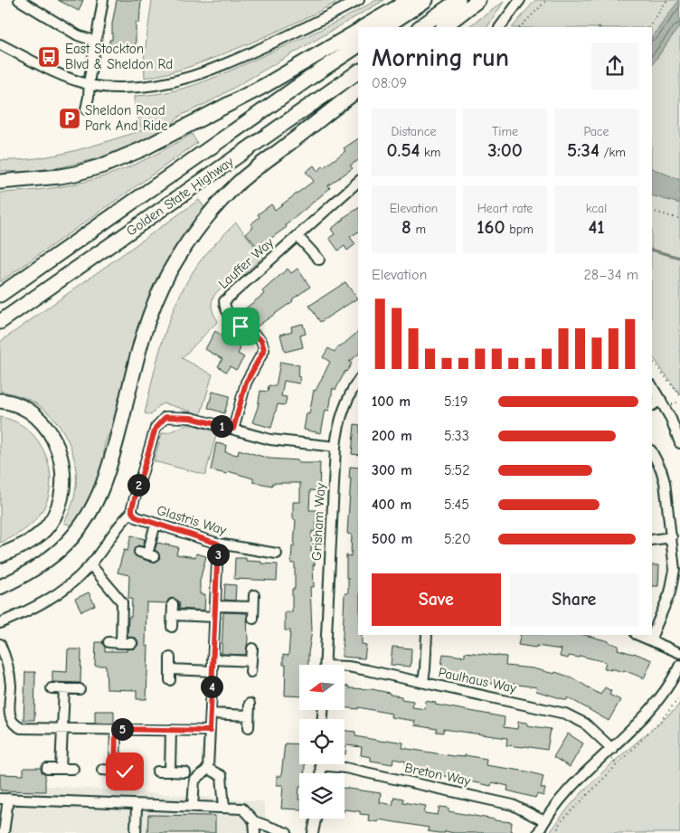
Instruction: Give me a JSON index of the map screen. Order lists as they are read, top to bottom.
{
  "streets": {
    "highway": ["Golden State Highway"],
    "street": [
      "Lauffer Way",
      "Glastris Way",
      "Grisham Way",
      "Paulhaus Way",
      "Breton Way"
    ]
  },
  "places": {
    "bus stop": ["East Stockton Blvd & Sheldon Rd"],
    "parking": ["Sheldon Road Park And Ride"]
  },
  "north": "left",
  "page": {
    "heading": ["Morning run", "08:09"],
    "stats": [
      ["Distance", "0.54 km"],
      ["Time", "3:00"],
      ["Pace", "5:34 /km"],
      ["Elevation", "8 m"],
      ["Heart rate", "160 bpm"],
      ["kcal", "41"]
    ],
    "chart": ["Elevation", "28–34 m"],
    "list": [
      {
        "name": "100 m",
        "note": "5:19"
      },
      {
        "name": "200 m",
        "note": "5:33"
      },
      {
        "name": "300 m",
        "note": "5:52"
      },
      {
        "name": "400 m",
        "note": "5:45"
      },
      {
        "name": "500 m",
        "note": "5:20"
      }
    ],
    "pins": [
      "1",
      "2",
      "3",
      "4",
      "5"
    ],
    "buttons": ["Save", "Share"]
  }
}
